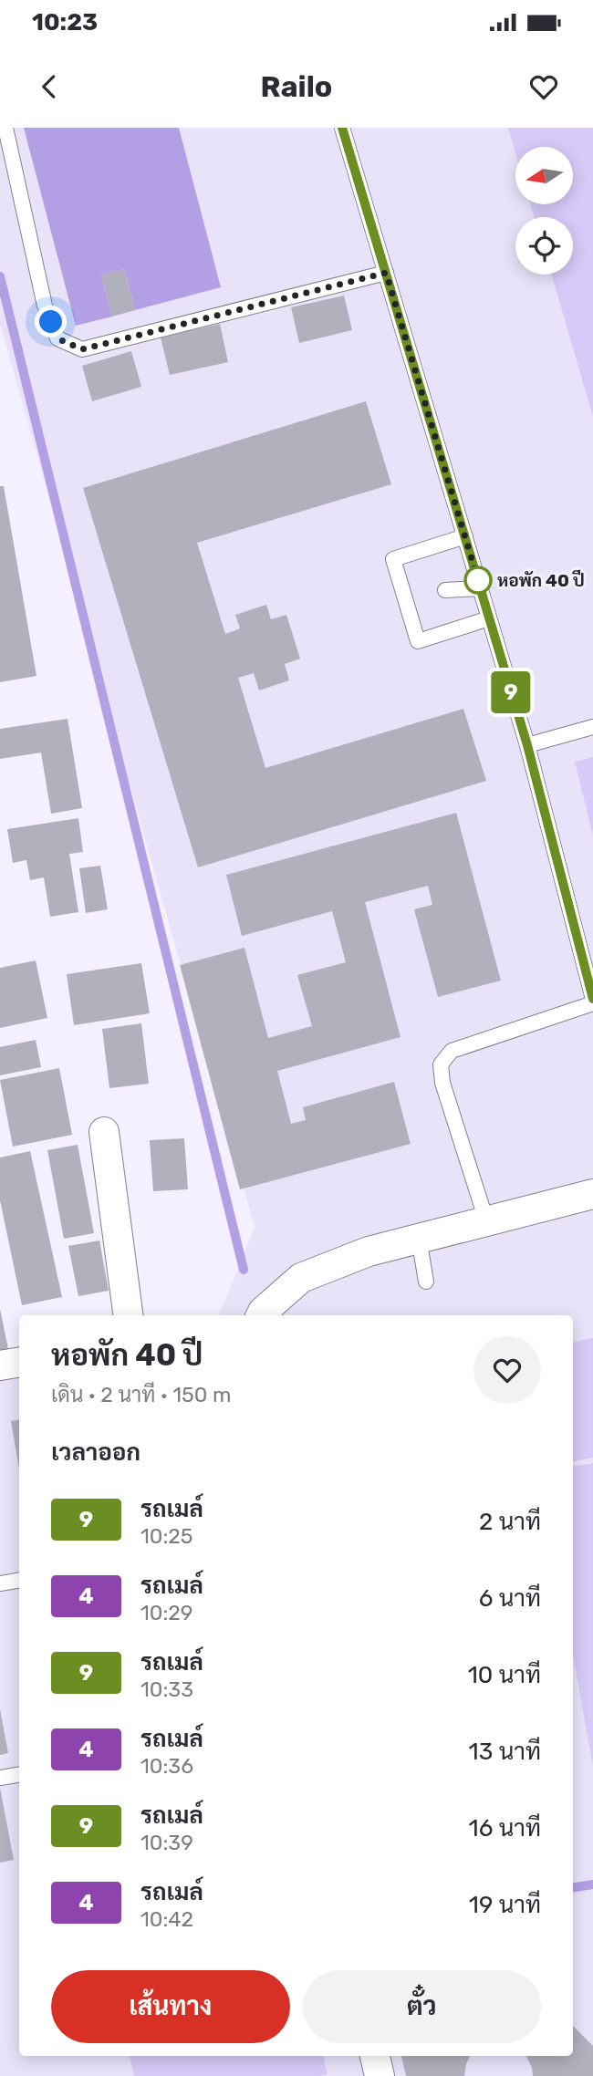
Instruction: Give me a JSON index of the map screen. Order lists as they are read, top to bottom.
{
  "places": ["หอพัก 40 ปี"],
  "lines": ["bus line 9"],
  "north": "left",
  "page": {
    "status": "10:23",
    "header": "Railo",
    "on_map": "9",
    "heading": [
      ["หอพัก 40 ปี", "เดิน · 2 นาที · 150 m"],
      "เวลาออก"
    ],
    "list": [
      {
        "mark": "9",
        "name": "รถเมล์",
        "note": "10:25",
        "value": "2 นาที"
      },
      {
        "mark": "4",
        "name": "รถเมล์",
        "note": "10:29",
        "value": "6 นาที"
      },
      {
        "mark": "9",
        "name": "รถเมล์",
        "note": "10:33",
        "value": "10 นาที"
      },
      {
        "mark": "4",
        "name": "รถเมล์",
        "note": "10:36",
        "value": "13 นาที"
      },
      {
        "mark": "9",
        "name": "รถเมล์",
        "note": "10:39",
        "value": "16 นาที"
      },
      {
        "mark": "4",
        "name": "รถเมล์",
        "note": "10:42",
        "value": "19 นาที"
      }
    ],
    "buttons": ["เส้นทาง", "ตั๋ว"]
  }
}
